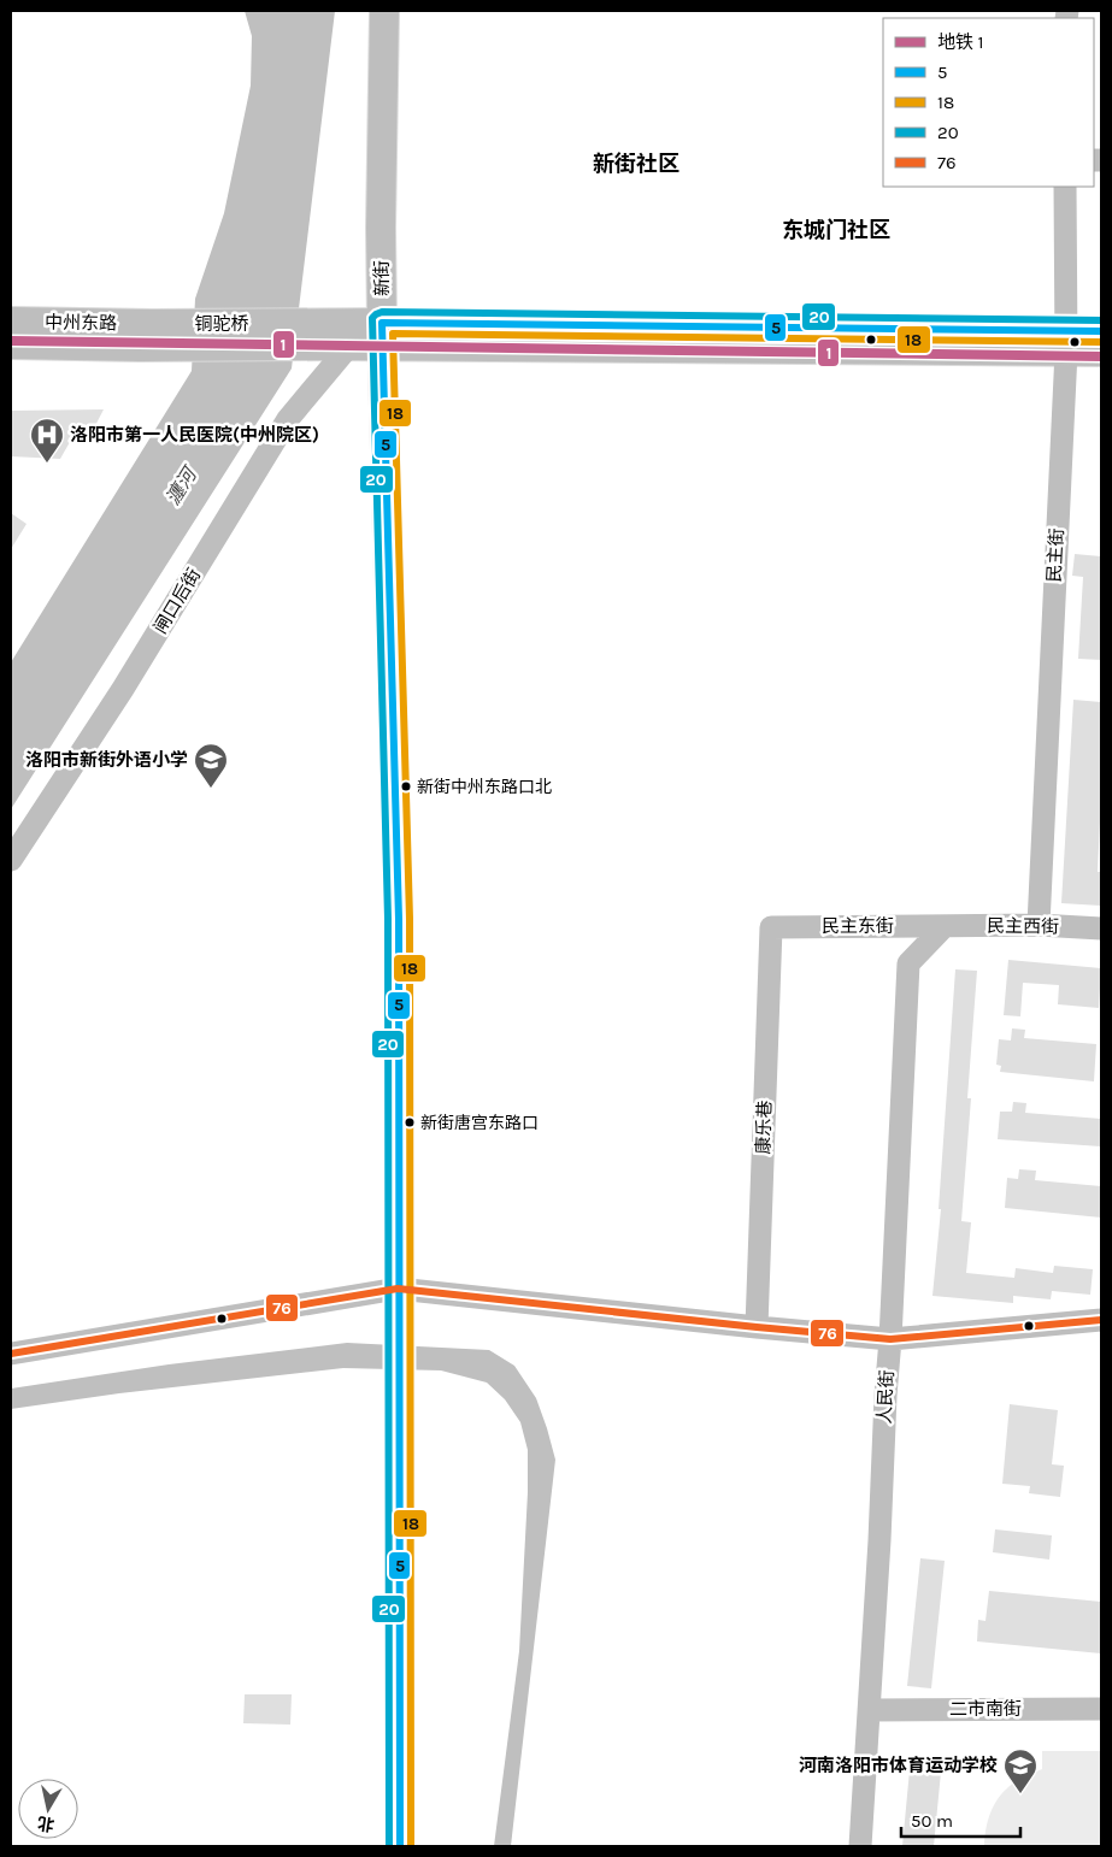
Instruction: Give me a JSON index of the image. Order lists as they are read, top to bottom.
{
  "streets": {
    "main road": ["新街", "中州东路", "铜驼桥"],
    "street": [
      "民主街",
      "闸口后街",
      "民主东街",
      "民主西街",
      "康乐巷",
      "人民街",
      "二市南街"
    ]
  },
  "crossings": [
    ["中州东路", "铜驼桥"],
    ["铜驼桥", "闸口后街"],
    ["民主街", "民主西街"],
    ["民主东街", "民主西街"],
    ["民主东街", "康乐巷"],
    ["民主东街", "人民街"],
    ["民主西街", "人民街"],
    ["人民街", "二市南街"]
  ],
  "districts": ["新街社区", "东城门社区"],
  "water": ["瀍河"],
  "places": {
    "hospital": ["洛阳市第一人民医院(中州院区)"],
    "other": ["新街中州东路口北", "新街唐宫东路口"],
    "school or university": ["洛阳市新街外语小学", "河南洛阳市体育运动学校"]
  },
  "lines": [
    "transit line 20",
    "transit line 5",
    "transit line 18",
    "metro line 1",
    "transit line 76"
  ],
  "legend": [
    "地铁 1",
    "5",
    "18",
    "20",
    "76"
  ],
  "scale_bar": "50 m",
  "north": "bottom"
}
